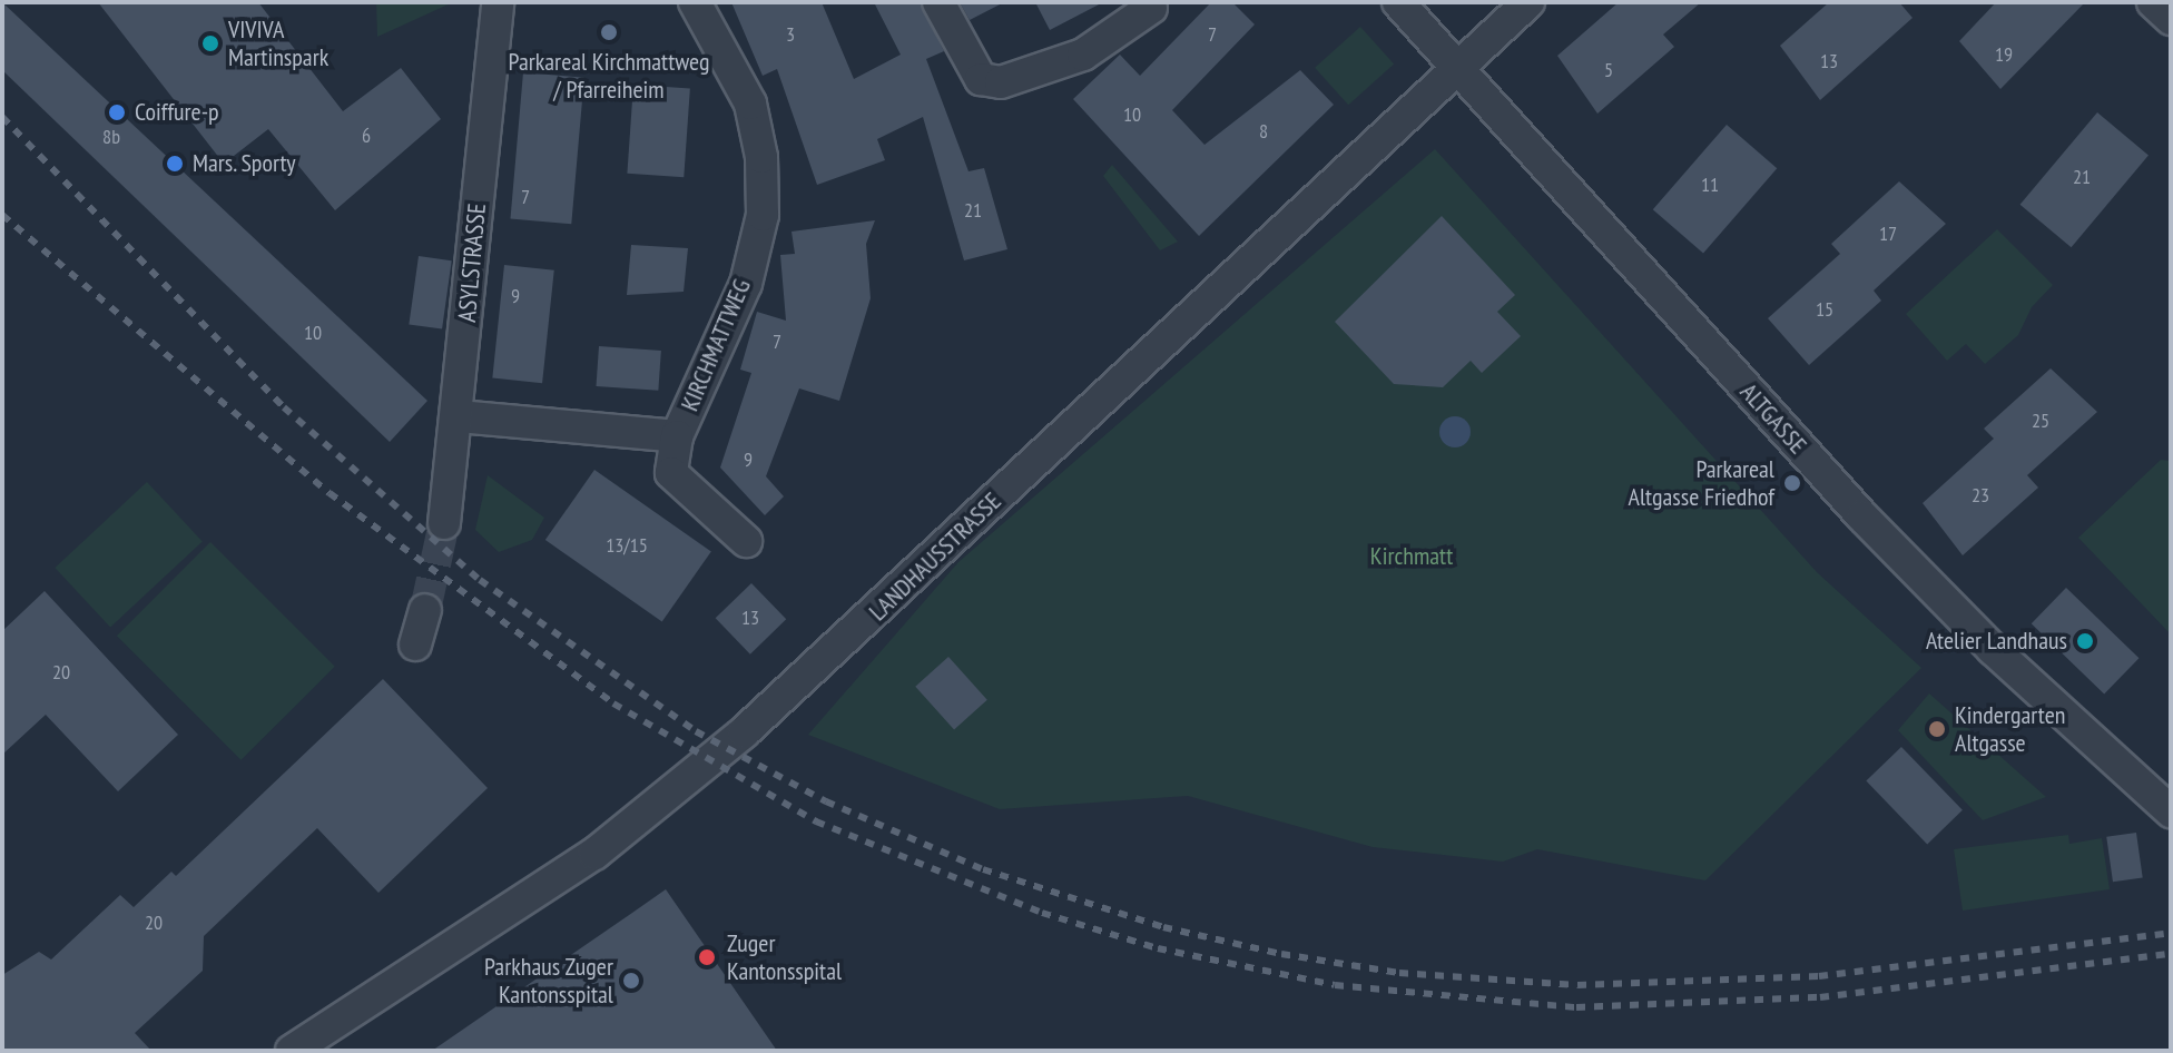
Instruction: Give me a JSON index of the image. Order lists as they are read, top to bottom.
{
  "streets": {
    "street": [
      "ASYLSTRASSE",
      "KIRCHMATTWEG",
      "ALTGASSE",
      "LANDHAUSSTRASSE"
    ]
  },
  "crossings": [
    ["ASYLSTRASSE", "KIRCHMATTWEG"],
    ["ALTGASSE", "LANDHAUSSTRASSE"]
  ],
  "parks": ["Kirchmatt"],
  "places": [
    "Parkareal Kirchmattweg / Pfarreiheim",
    "VIVIVA Martinspark",
    "Coiffure-p",
    "Mars. Sporty",
    "Parkareal Altgasse Friedhof",
    "Atelier Landhaus",
    "Kindergarten Altgasse",
    "Zuger Kantonsspital",
    "Parkhaus Zuger Kantonsspital"
  ],
  "house_numbers": [
    "3",
    "7",
    "19",
    "13",
    "5",
    "10",
    "8",
    "6",
    "8b",
    "21",
    "11",
    "7",
    "21",
    "17",
    "9",
    "15",
    "10",
    "7",
    "25",
    "9",
    "23",
    "13/15",
    "13",
    "20",
    "20"
  ]
}
